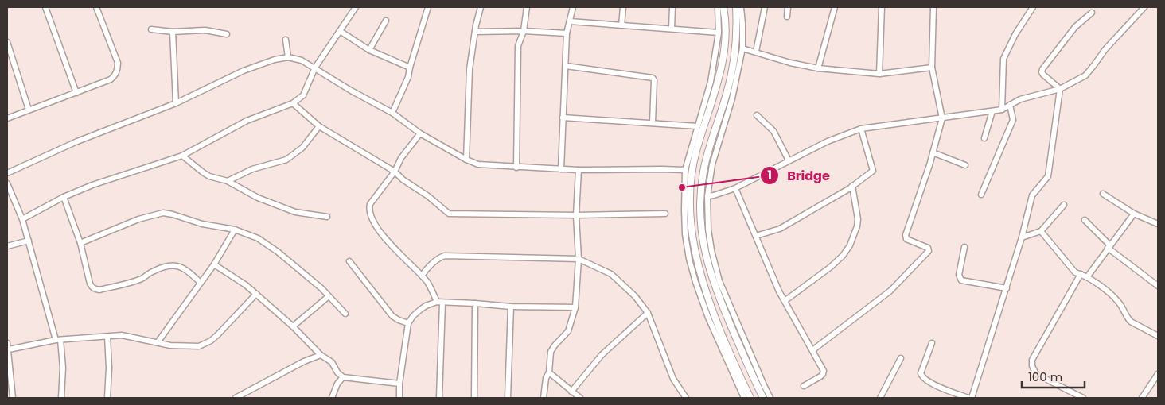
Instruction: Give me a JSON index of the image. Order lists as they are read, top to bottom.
{
  "places": ["Bridge"],
  "scale_bar": "100 m"
}
